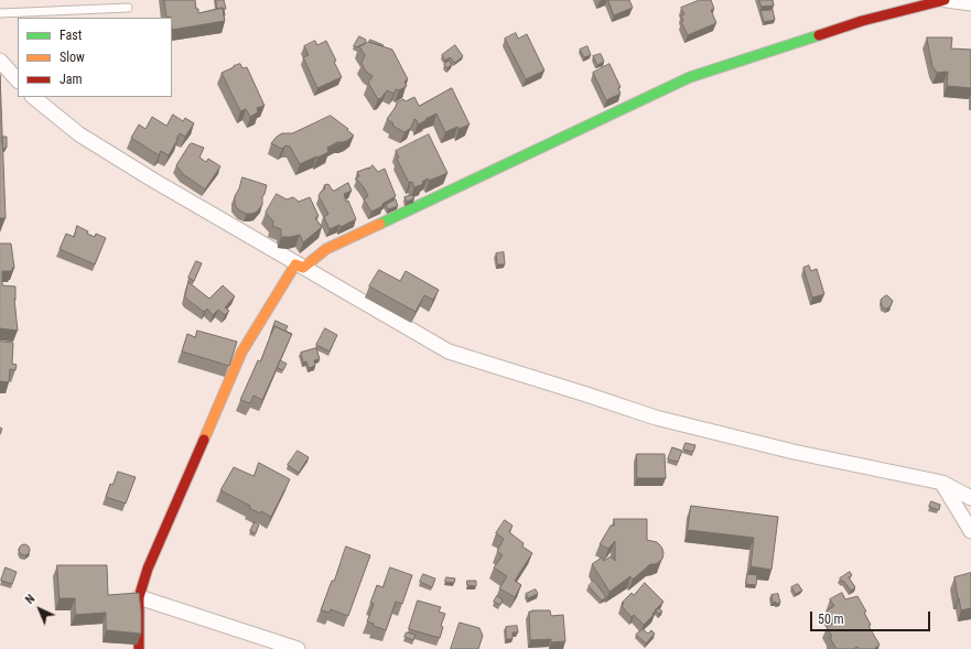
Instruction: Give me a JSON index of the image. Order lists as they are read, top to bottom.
{
  "legend": ["Fast", "Slow", "Jam"],
  "scale_bar": "50 m",
  "north": "top left"
}
